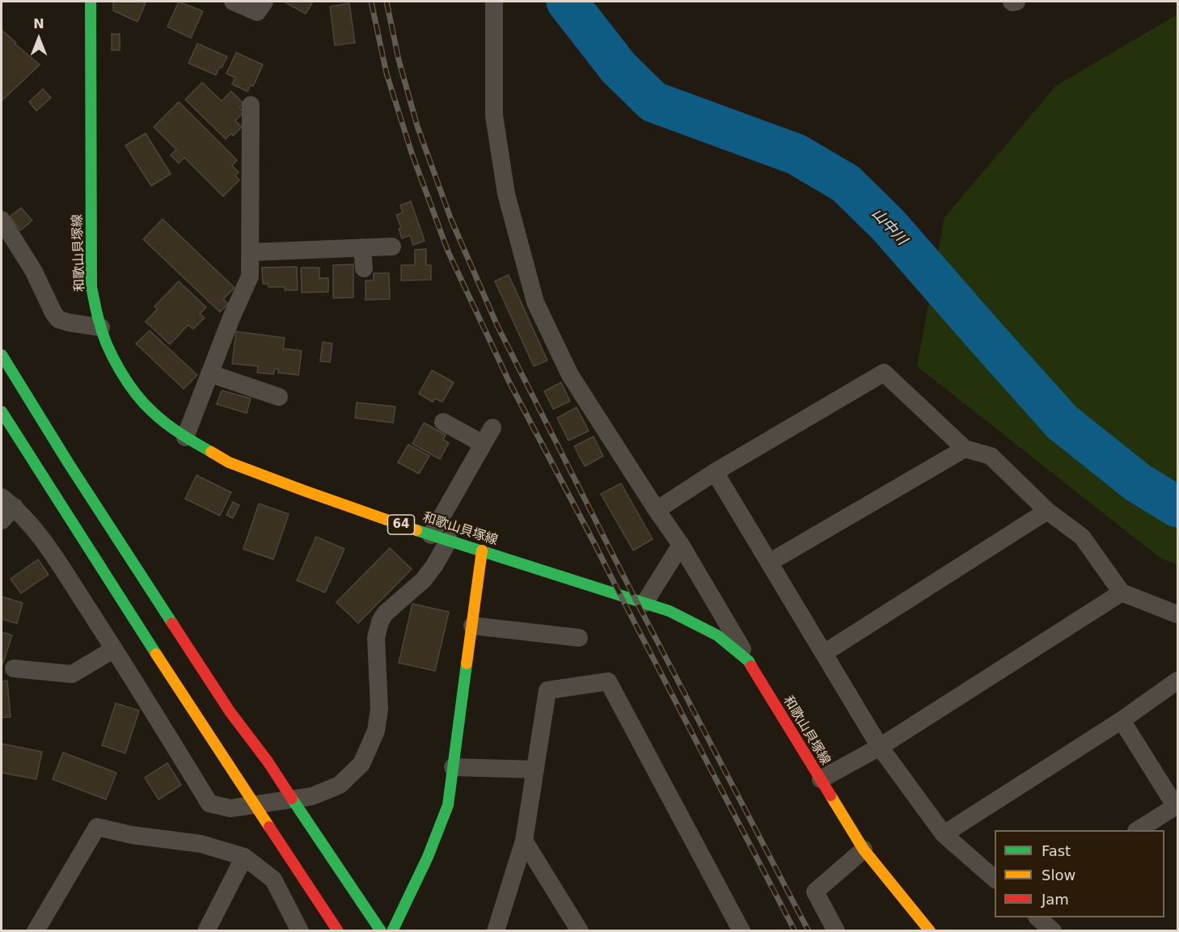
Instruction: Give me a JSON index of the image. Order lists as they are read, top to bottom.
{
  "streets": {
    "main road": ["和歌山貝塚線", "64"]
  },
  "water": ["山中川"],
  "legend": ["Fast", "Slow", "Jam"],
  "north": "top"
}
